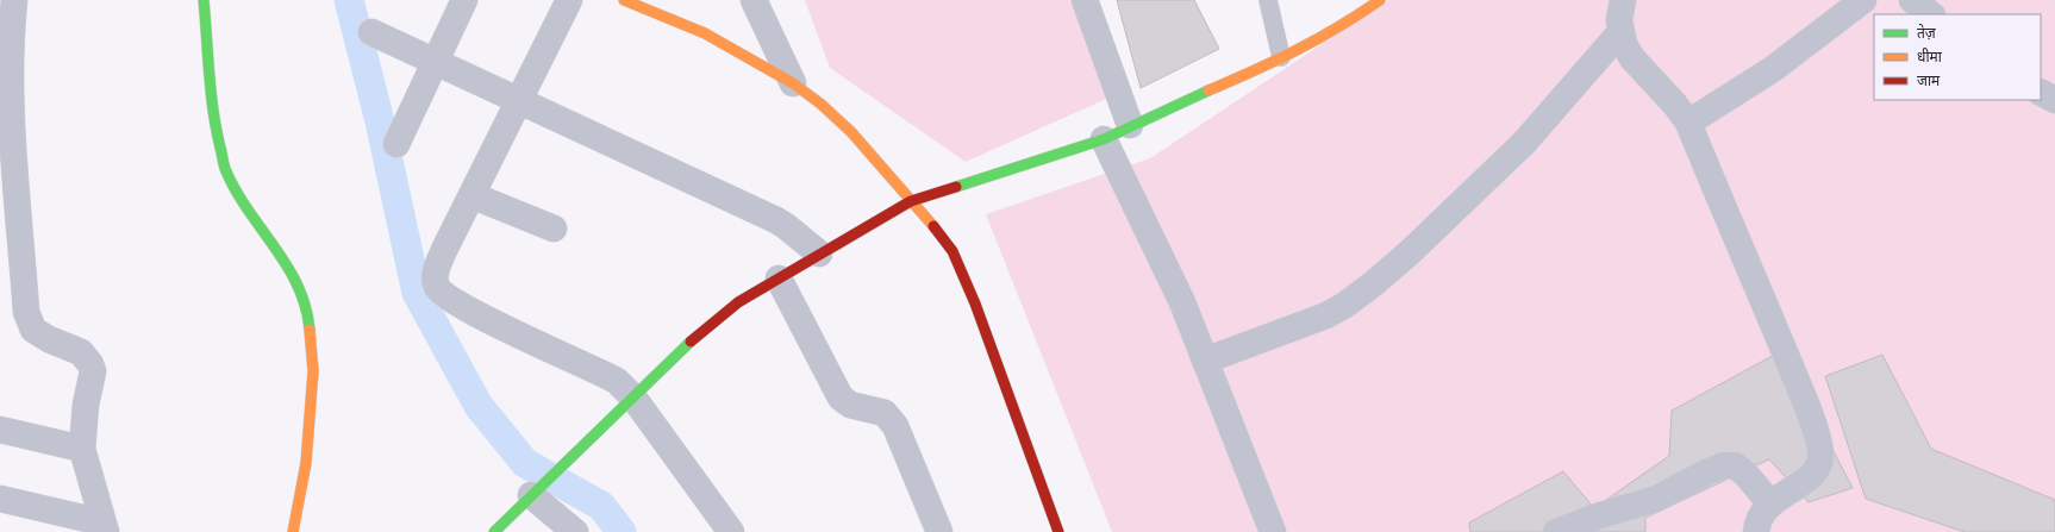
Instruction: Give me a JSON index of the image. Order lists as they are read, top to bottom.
{
  "legend": ["तेज़", "धीमा", "जाम"]
}
